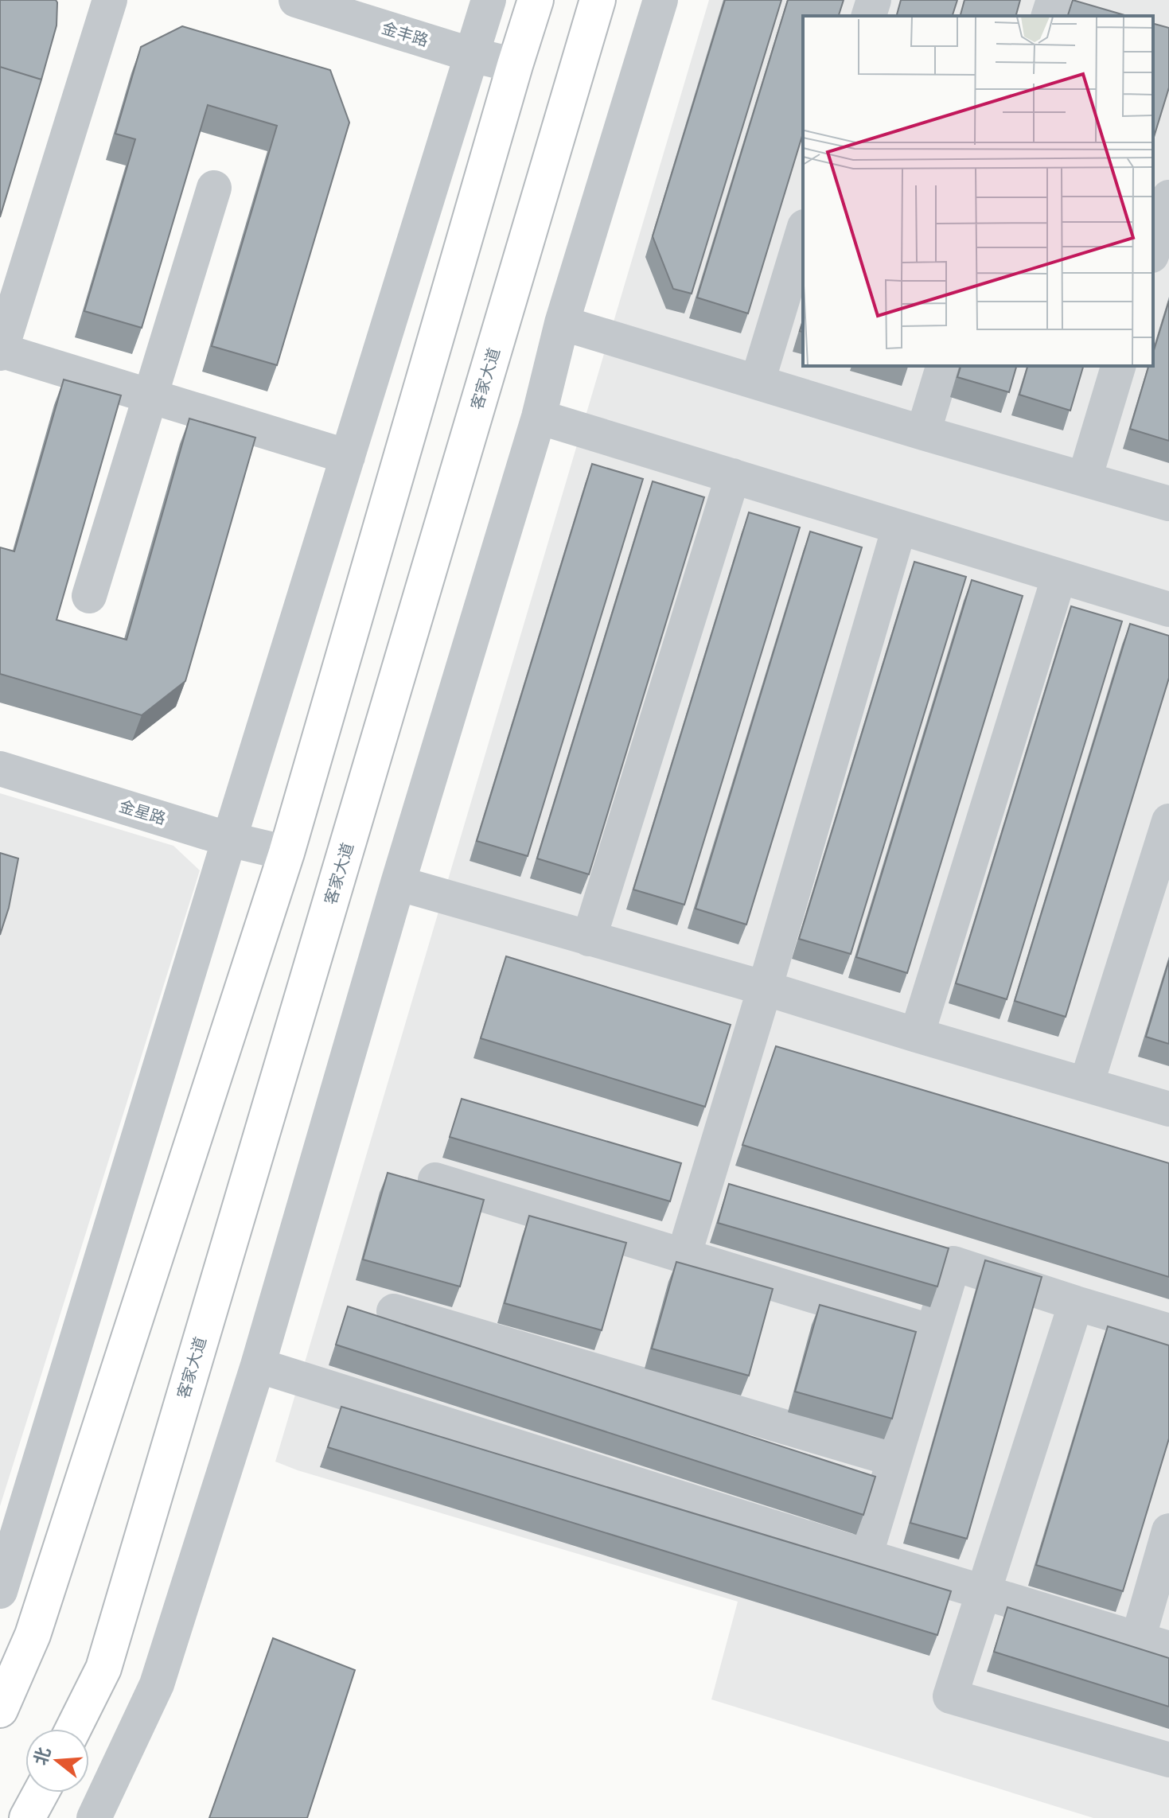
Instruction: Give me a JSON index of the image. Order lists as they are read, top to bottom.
{
  "streets": {
    "main road": ["客家大道"],
    "street": ["金丰路", "金星路"]
  },
  "north": "left"
}
